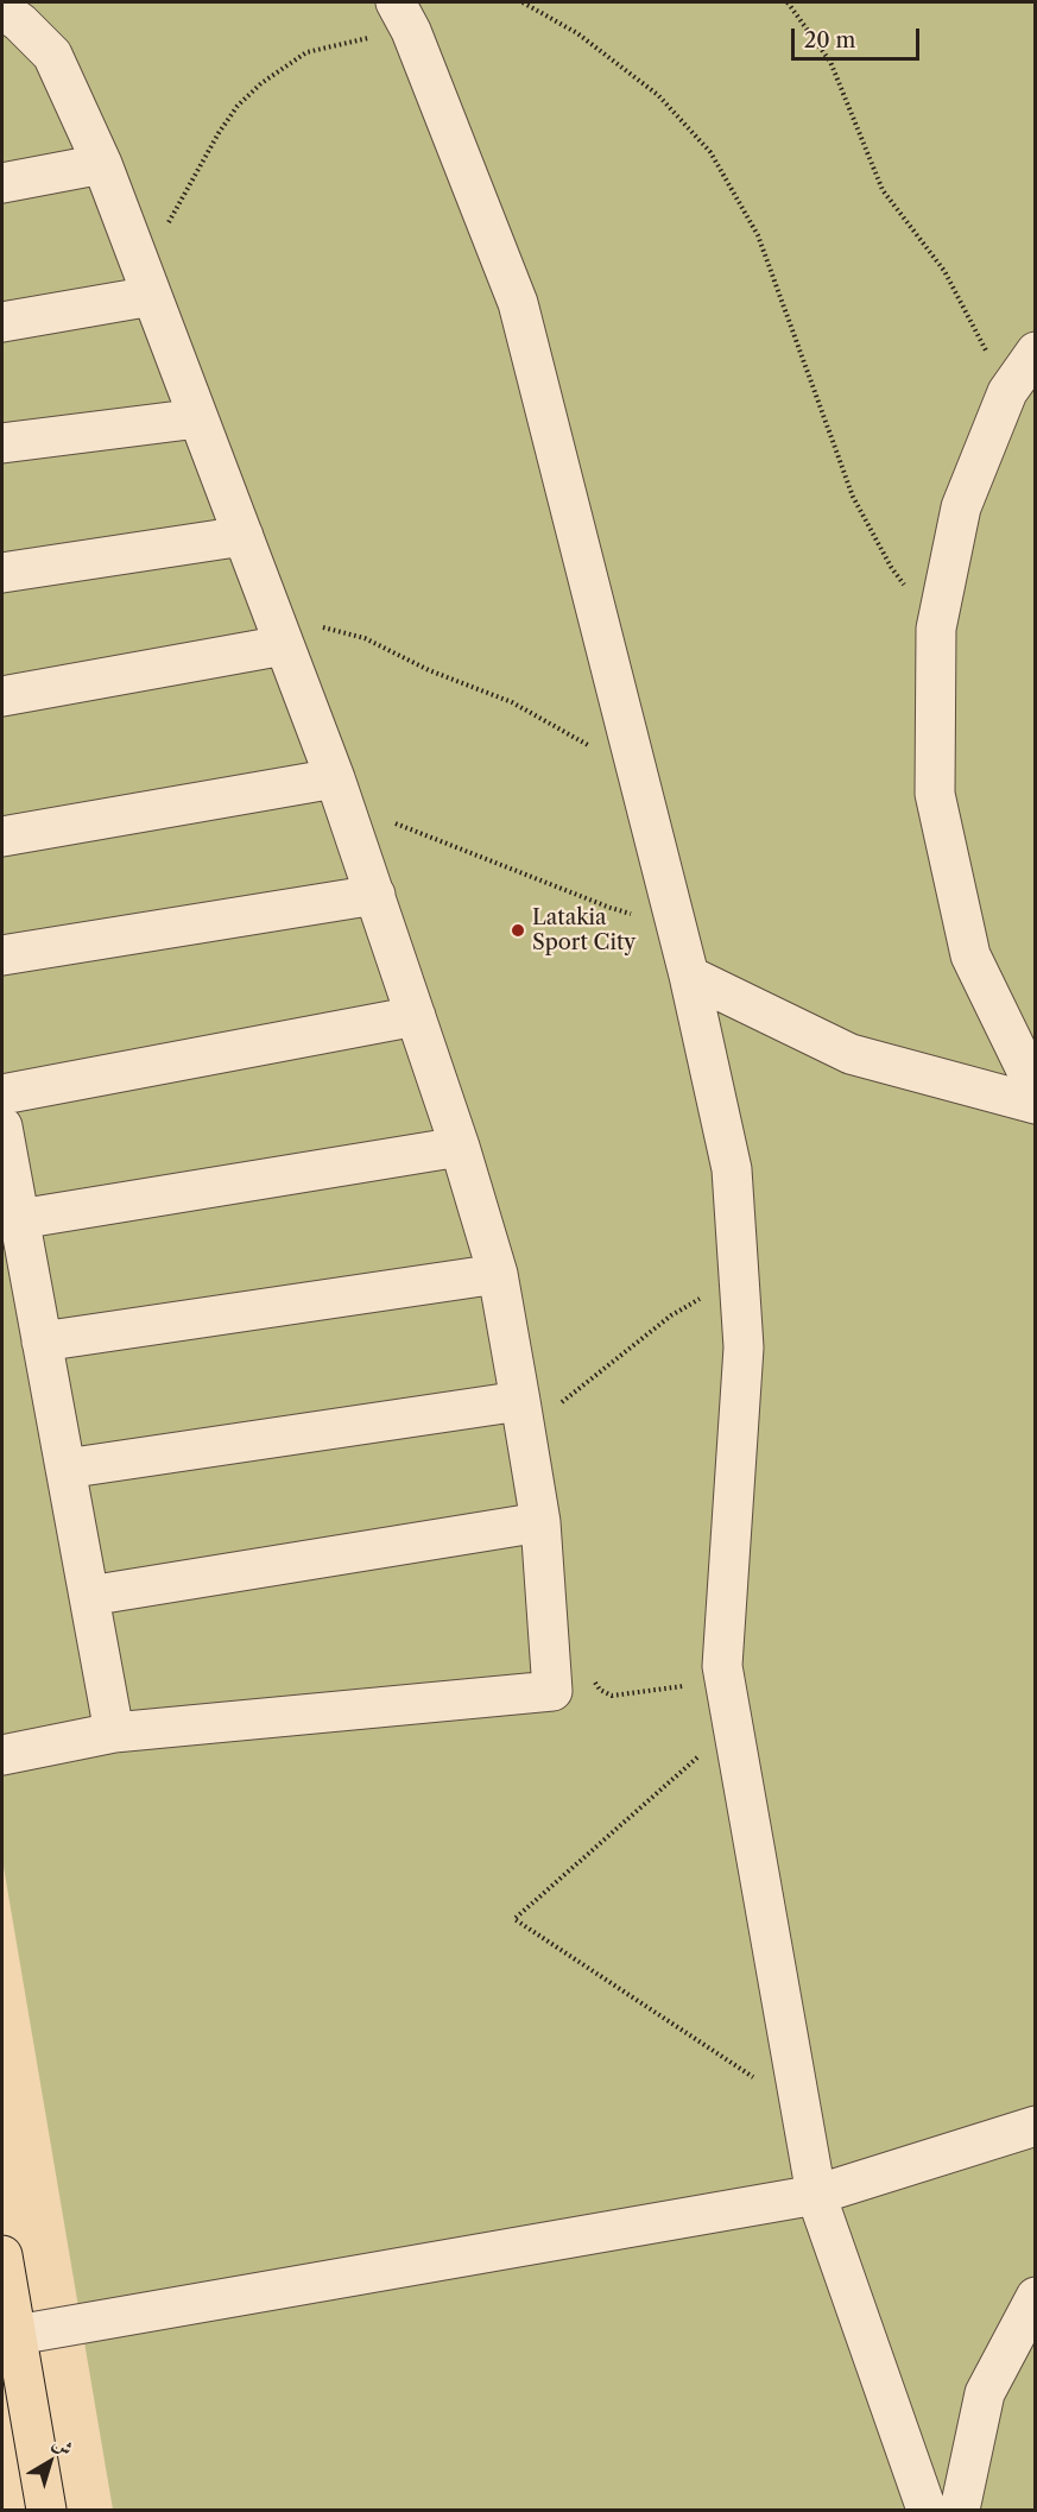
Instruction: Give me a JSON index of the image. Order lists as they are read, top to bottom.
{
  "places": ["Latakia Sport City"],
  "scale_bar": "20 m",
  "north": "top right"
}
